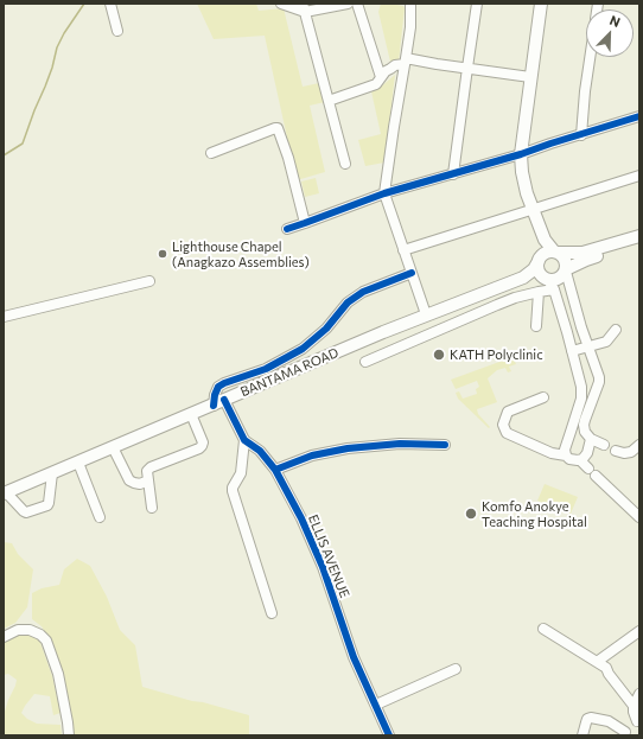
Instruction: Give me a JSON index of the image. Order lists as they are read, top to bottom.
{
  "streets": {
    "main road": ["BANTAMA ROAD"],
    "street": ["ELLIS AVENUE"]
  },
  "crossings": [
    ["BANTAMA ROAD", "ELLIS AVENUE"]
  ],
  "places": ["Lighthouse Chapel (Anagkazo Assemblies)", "KATH Polyclinic", "Komfo Anokye Teaching Hospital"],
  "north": "top right"
}
